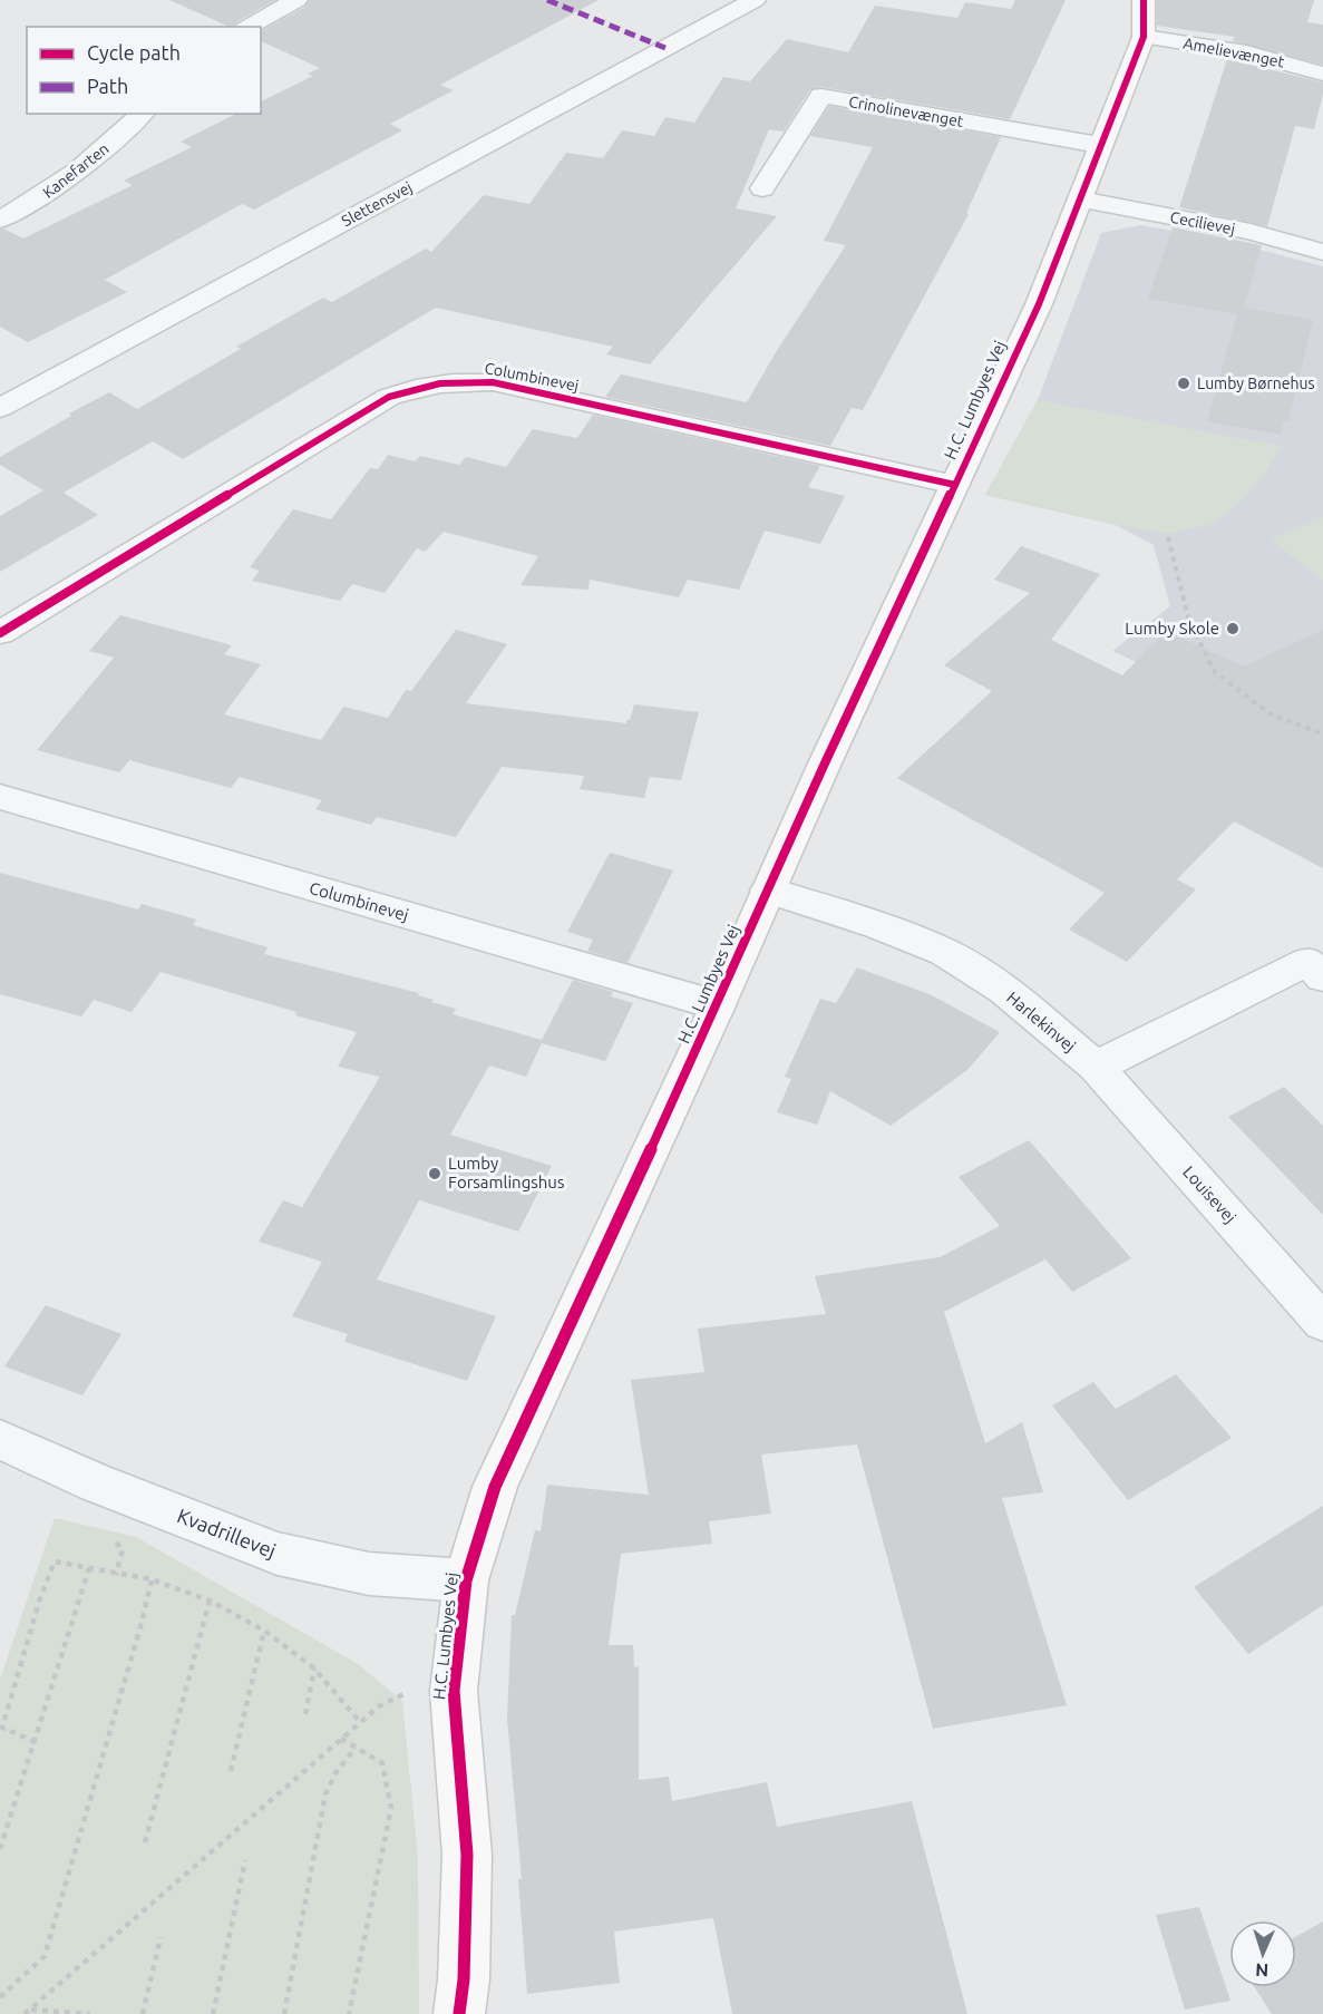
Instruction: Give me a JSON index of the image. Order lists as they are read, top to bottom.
{
  "streets": {
    "street": [
      "Amelievænget",
      "Crinolinevænget",
      "Kanefarten",
      "Slettensvej",
      "Cecilievej",
      "Columbinevej",
      "H.C. Lumbyes Vej",
      "Harlekinvej",
      "Louisevej",
      "Kvadrillevej"
    ]
  },
  "crossings": [
    ["Amelievænget", "H.C. Lumbyes Vej"],
    ["Crinolinevænget", "H.C. Lumbyes Vej"],
    ["Cecilievej", "H.C. Lumbyes Vej"],
    ["Columbinevej", "H.C. Lumbyes Vej"],
    ["H.C. Lumbyes Vej", "Harlekinvej"],
    ["H.C. Lumbyes Vej", "Kvadrillevej"],
    ["Harlekinvej", "Louisevej"]
  ],
  "places": ["Lumby Børnehus", "Lumby Skole", "Lumby Forsamlingshus"],
  "legend": ["Cycle path", "Path"],
  "north": "bottom"
}
